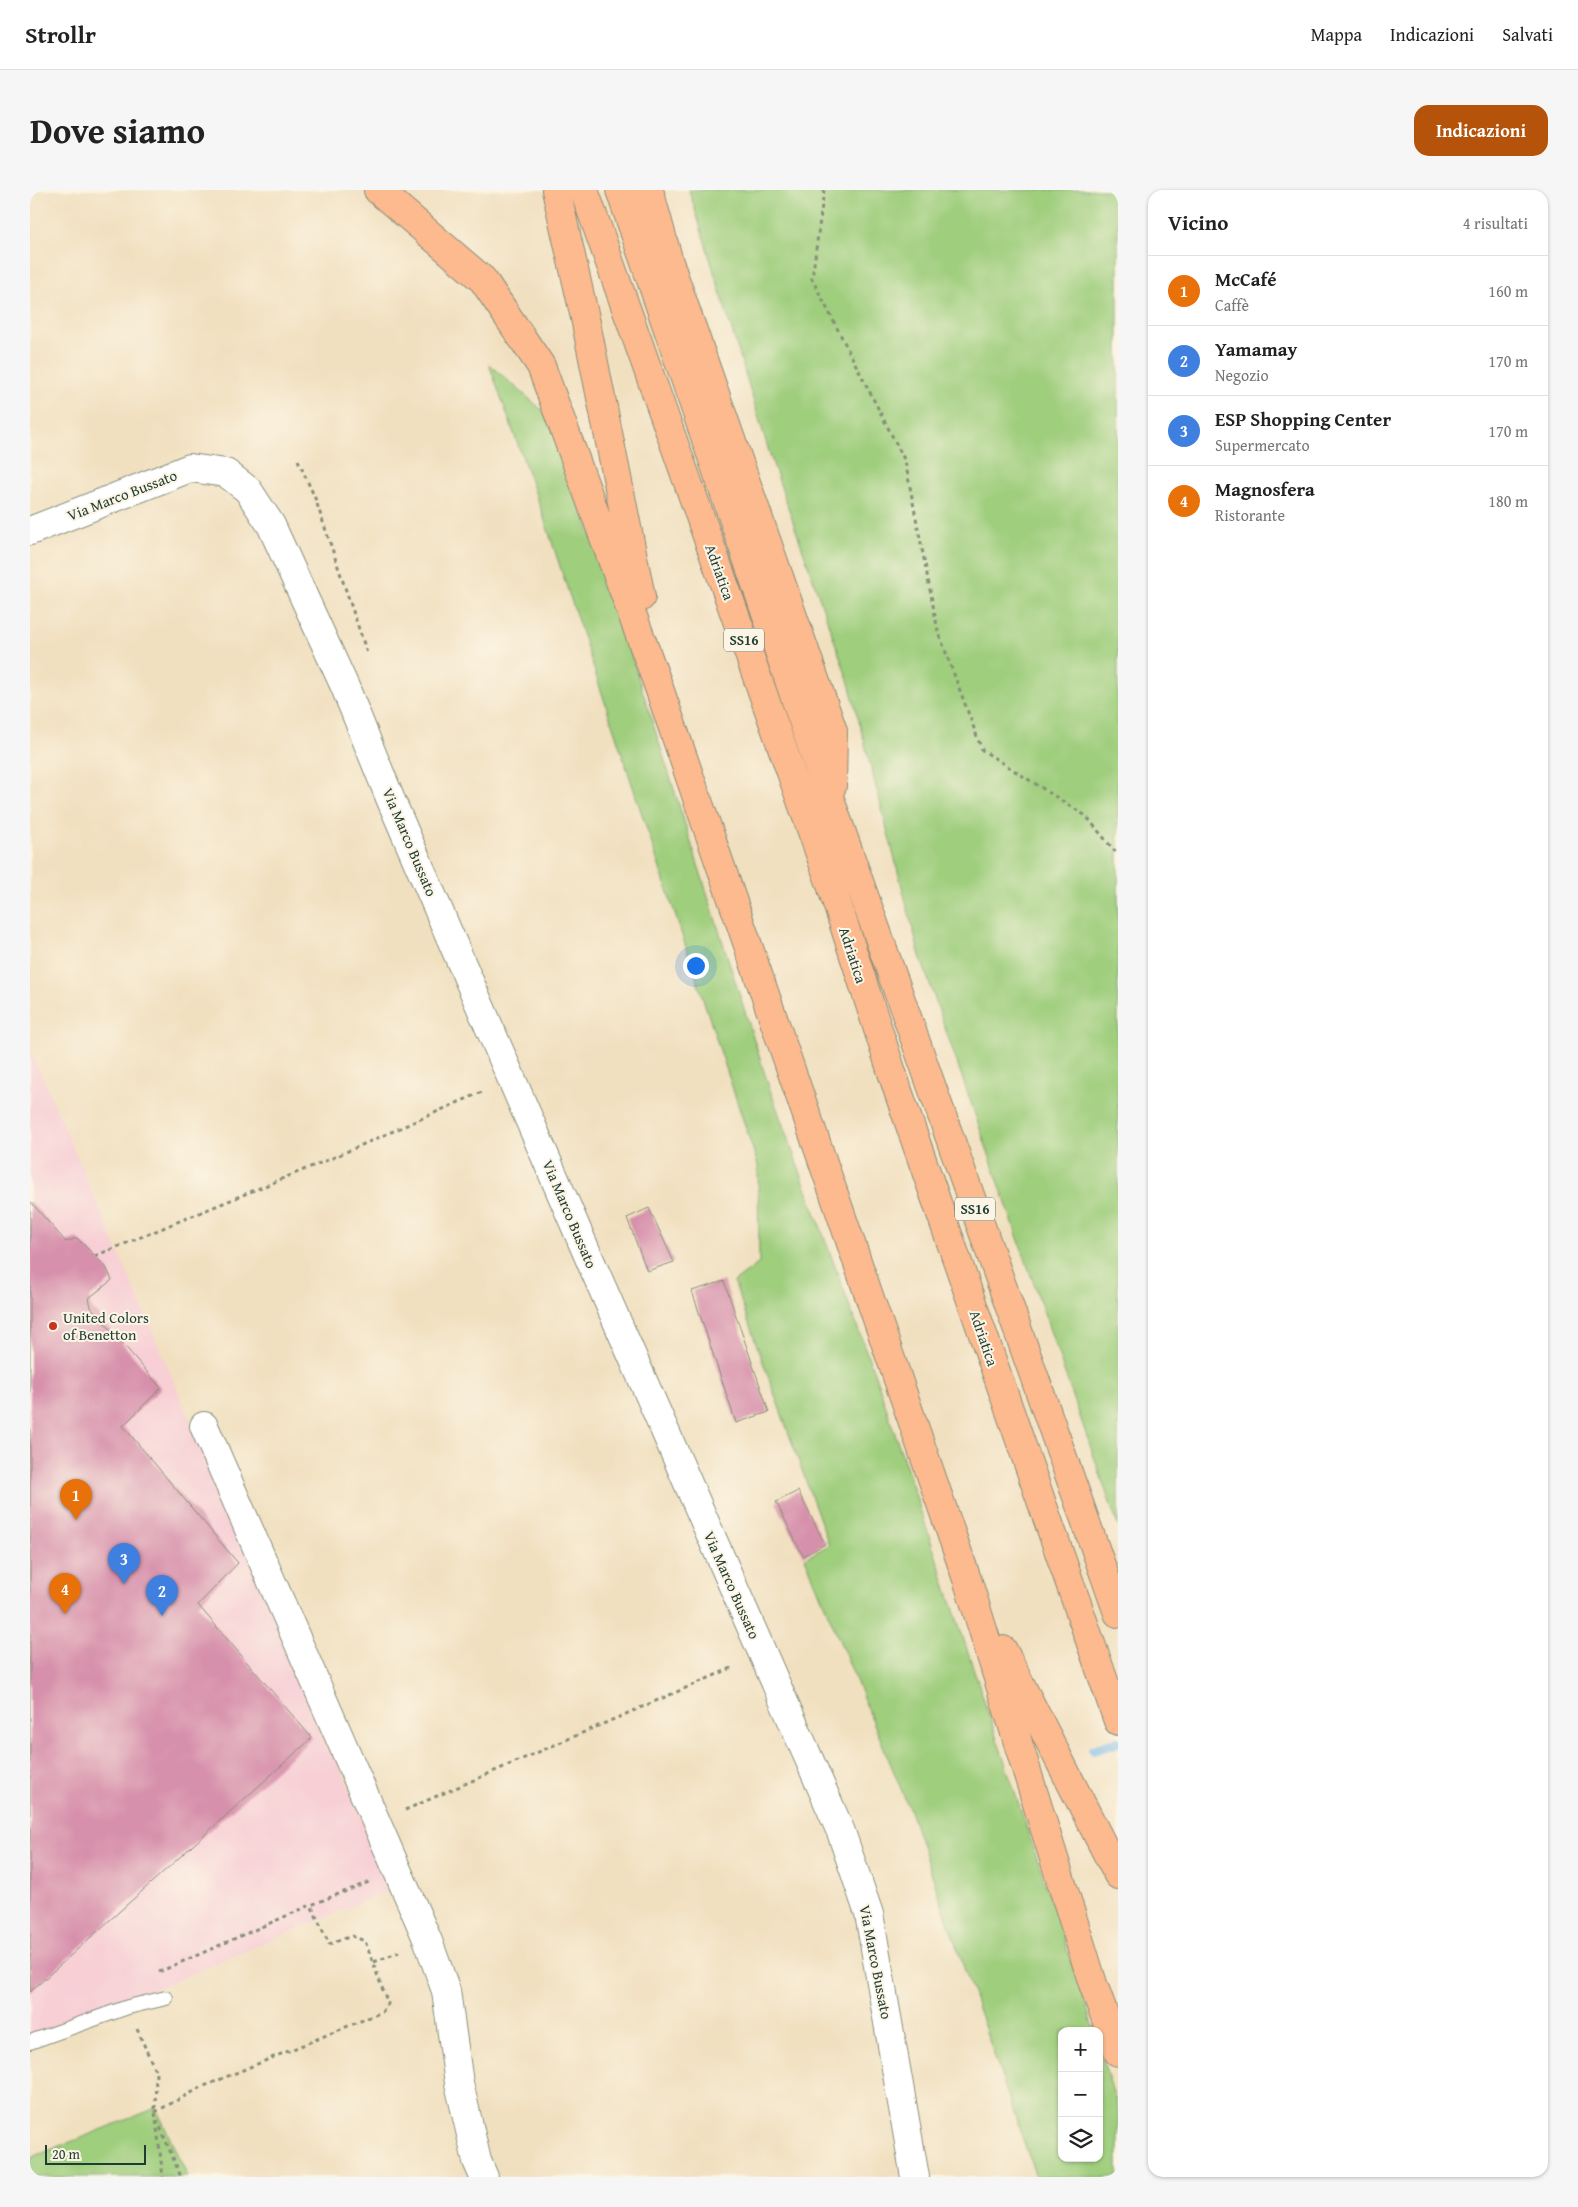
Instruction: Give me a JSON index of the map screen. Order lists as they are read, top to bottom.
{
  "streets": {
    "highway": ["Adriatica", "SS16"],
    "street": ["Via Marco Bussato"]
  },
  "crossings": [
    ["Adriatica", "SS16"]
  ],
  "places": ["United Colors of Benetton"],
  "scale_bar": "20 m",
  "page": {
    "header": "Strollr",
    "nav": ["Mappa", "Indicazioni", "Salvati"],
    "title": "Dove siamo",
    "buttons": "Indicazioni",
    "heading": ["Vicino", "4 risultati"],
    "list": [
      {
        "mark": "1",
        "name": "McCafé",
        "note": "Caffè",
        "value": "160 m"
      },
      {
        "mark": "2",
        "name": "Yamamay",
        "note": "Negozio",
        "value": "170 m"
      },
      {
        "mark": "3",
        "name": "ESP Shopping Center",
        "note": "Supermercato",
        "value": "170 m"
      },
      {
        "mark": "4",
        "name": "Magnosfera",
        "note": "Ristorante",
        "value": "180 m"
      }
    ],
    "pins": [
      "1",
      "3",
      "4",
      "2"
    ],
    "map_buttons": ["+", "−"],
    "scale": "20 m"
  }
}
